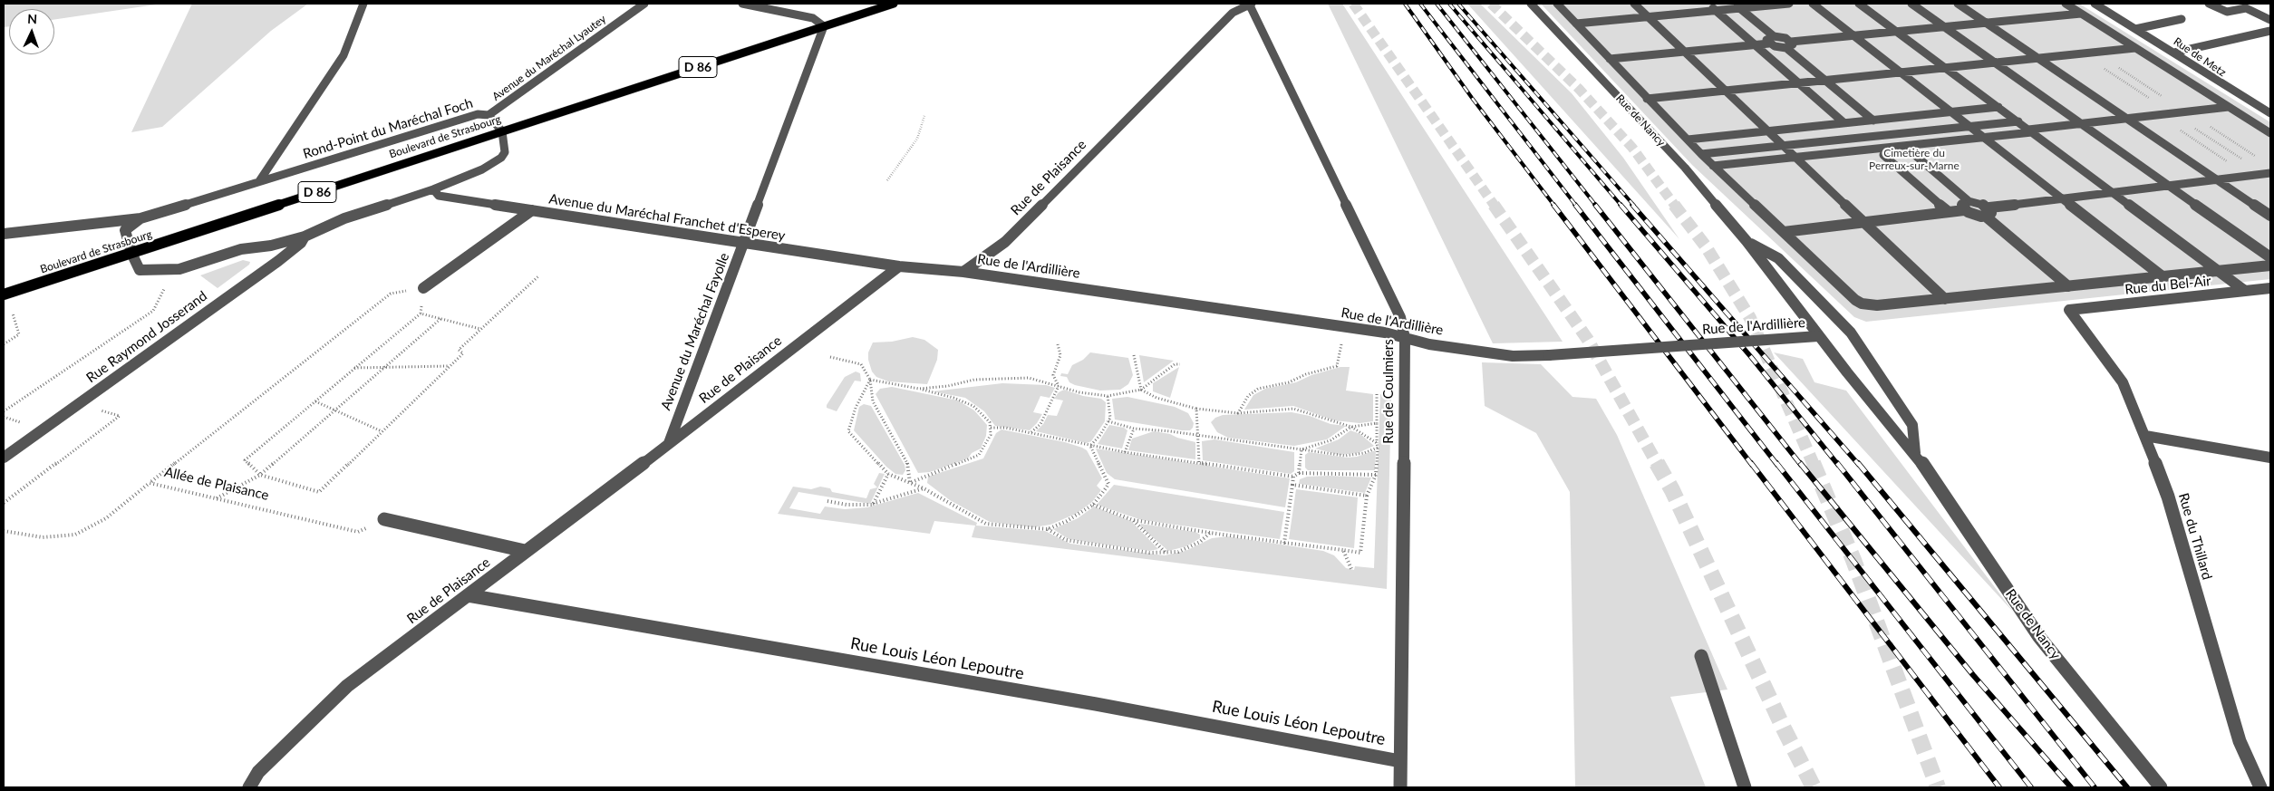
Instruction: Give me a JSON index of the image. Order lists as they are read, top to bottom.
{
  "streets": {
    "main road": ["D 86", "Boulevard de Strasbourg"],
    "street": [
      "Rue de Metz",
      "Avenue du Maréchal Lyautey",
      "Rue de Nancy",
      "Rond-Point du Maréchal Foch",
      "Rue de Plaisance",
      "Avenue du Maréchal Franchet d'Esperey",
      "Rue de l'Ardillière",
      "Rue du Bel-Air",
      "Avenue du Maréchal Fayolle",
      "Rue Raymond Josserand",
      "Rue de Coulmiers",
      "Rue du Thillard",
      "Rue Louis Léon Lepoutre"
    ],
    "path": ["Allée de Plaisance"]
  },
  "crossings": [
    ["Avenue du Maréchal Lyautey", "Rond-Point du Maréchal Foch"],
    ["Rue de Nancy", "Rue de l'Ardillière"],
    ["Rond-Point du Maréchal Foch", "Boulevard de Strasbourg"],
    ["Boulevard de Strasbourg", "Avenue du Maréchal Fayolle"],
    ["Rue de Plaisance", "Avenue du Maréchal Franchet d'Esperey"],
    ["Rue de Plaisance", "Rue de l'Ardillière"],
    ["Rue de Plaisance", "Avenue du Maréchal Fayolle"],
    ["Rue de Plaisance", "Rue de Coulmiers"],
    ["Rue de Plaisance", "Rue Louis Léon Lepoutre"],
    ["Avenue du Maréchal Franchet d'Esperey", "Avenue du Maréchal Fayolle"],
    ["Rue de l'Ardillière", "Rue de Coulmiers"],
    ["Rue du Bel-Air", "Rue du Thillard"],
    ["Rue de Coulmiers", "Rue Louis Léon Lepoutre"]
  ],
  "parks": ["Cimetière du Perreux-sur-Marne"],
  "north": "top"
}
